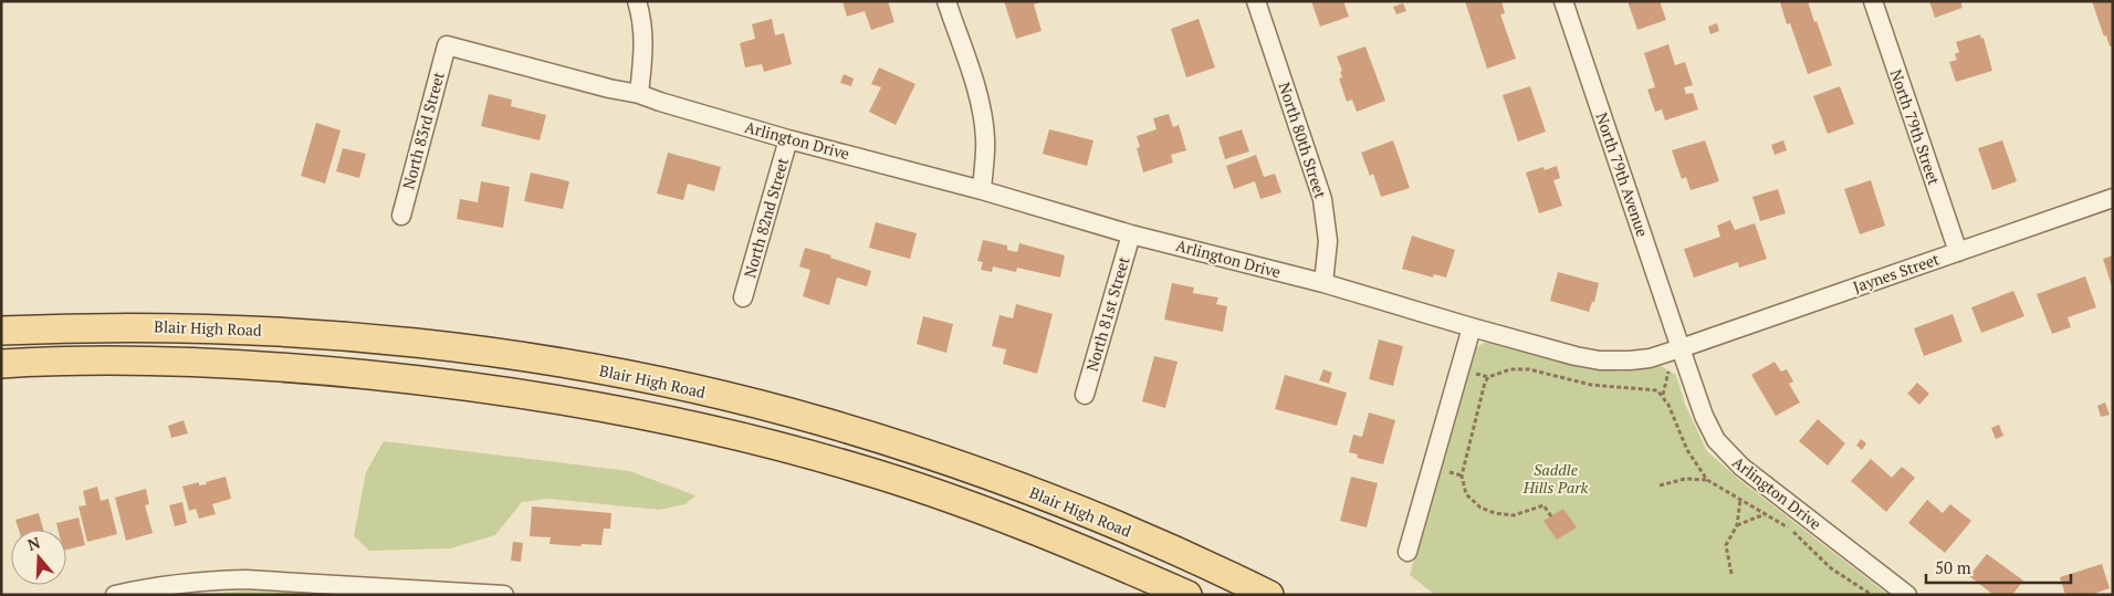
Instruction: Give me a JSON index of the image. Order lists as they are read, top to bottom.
{
  "streets": {
    "main road": ["Blair High Road"],
    "street": [
      "North 79th Street",
      "North 83rd Street",
      "Arlington Drive",
      "North 80th Street",
      "North 79th Avenue",
      "North 82nd Street",
      "Jaynes Street",
      "North 81st Street"
    ]
  },
  "crossings": [
    ["North 79th Street", "Jaynes Street"],
    ["North 83rd Street", "Arlington Drive"],
    ["Arlington Drive", "North 80th Street"],
    ["Arlington Drive", "North 79th Avenue"],
    ["Arlington Drive", "North 82nd Street"],
    ["Arlington Drive", "Jaynes Street"],
    ["Arlington Drive", "North 81st Street"],
    ["North 79th Avenue", "Jaynes Street"]
  ],
  "parks": ["Saddle Hills Park"],
  "scale_bar": "50 m",
  "north": "top"
}
